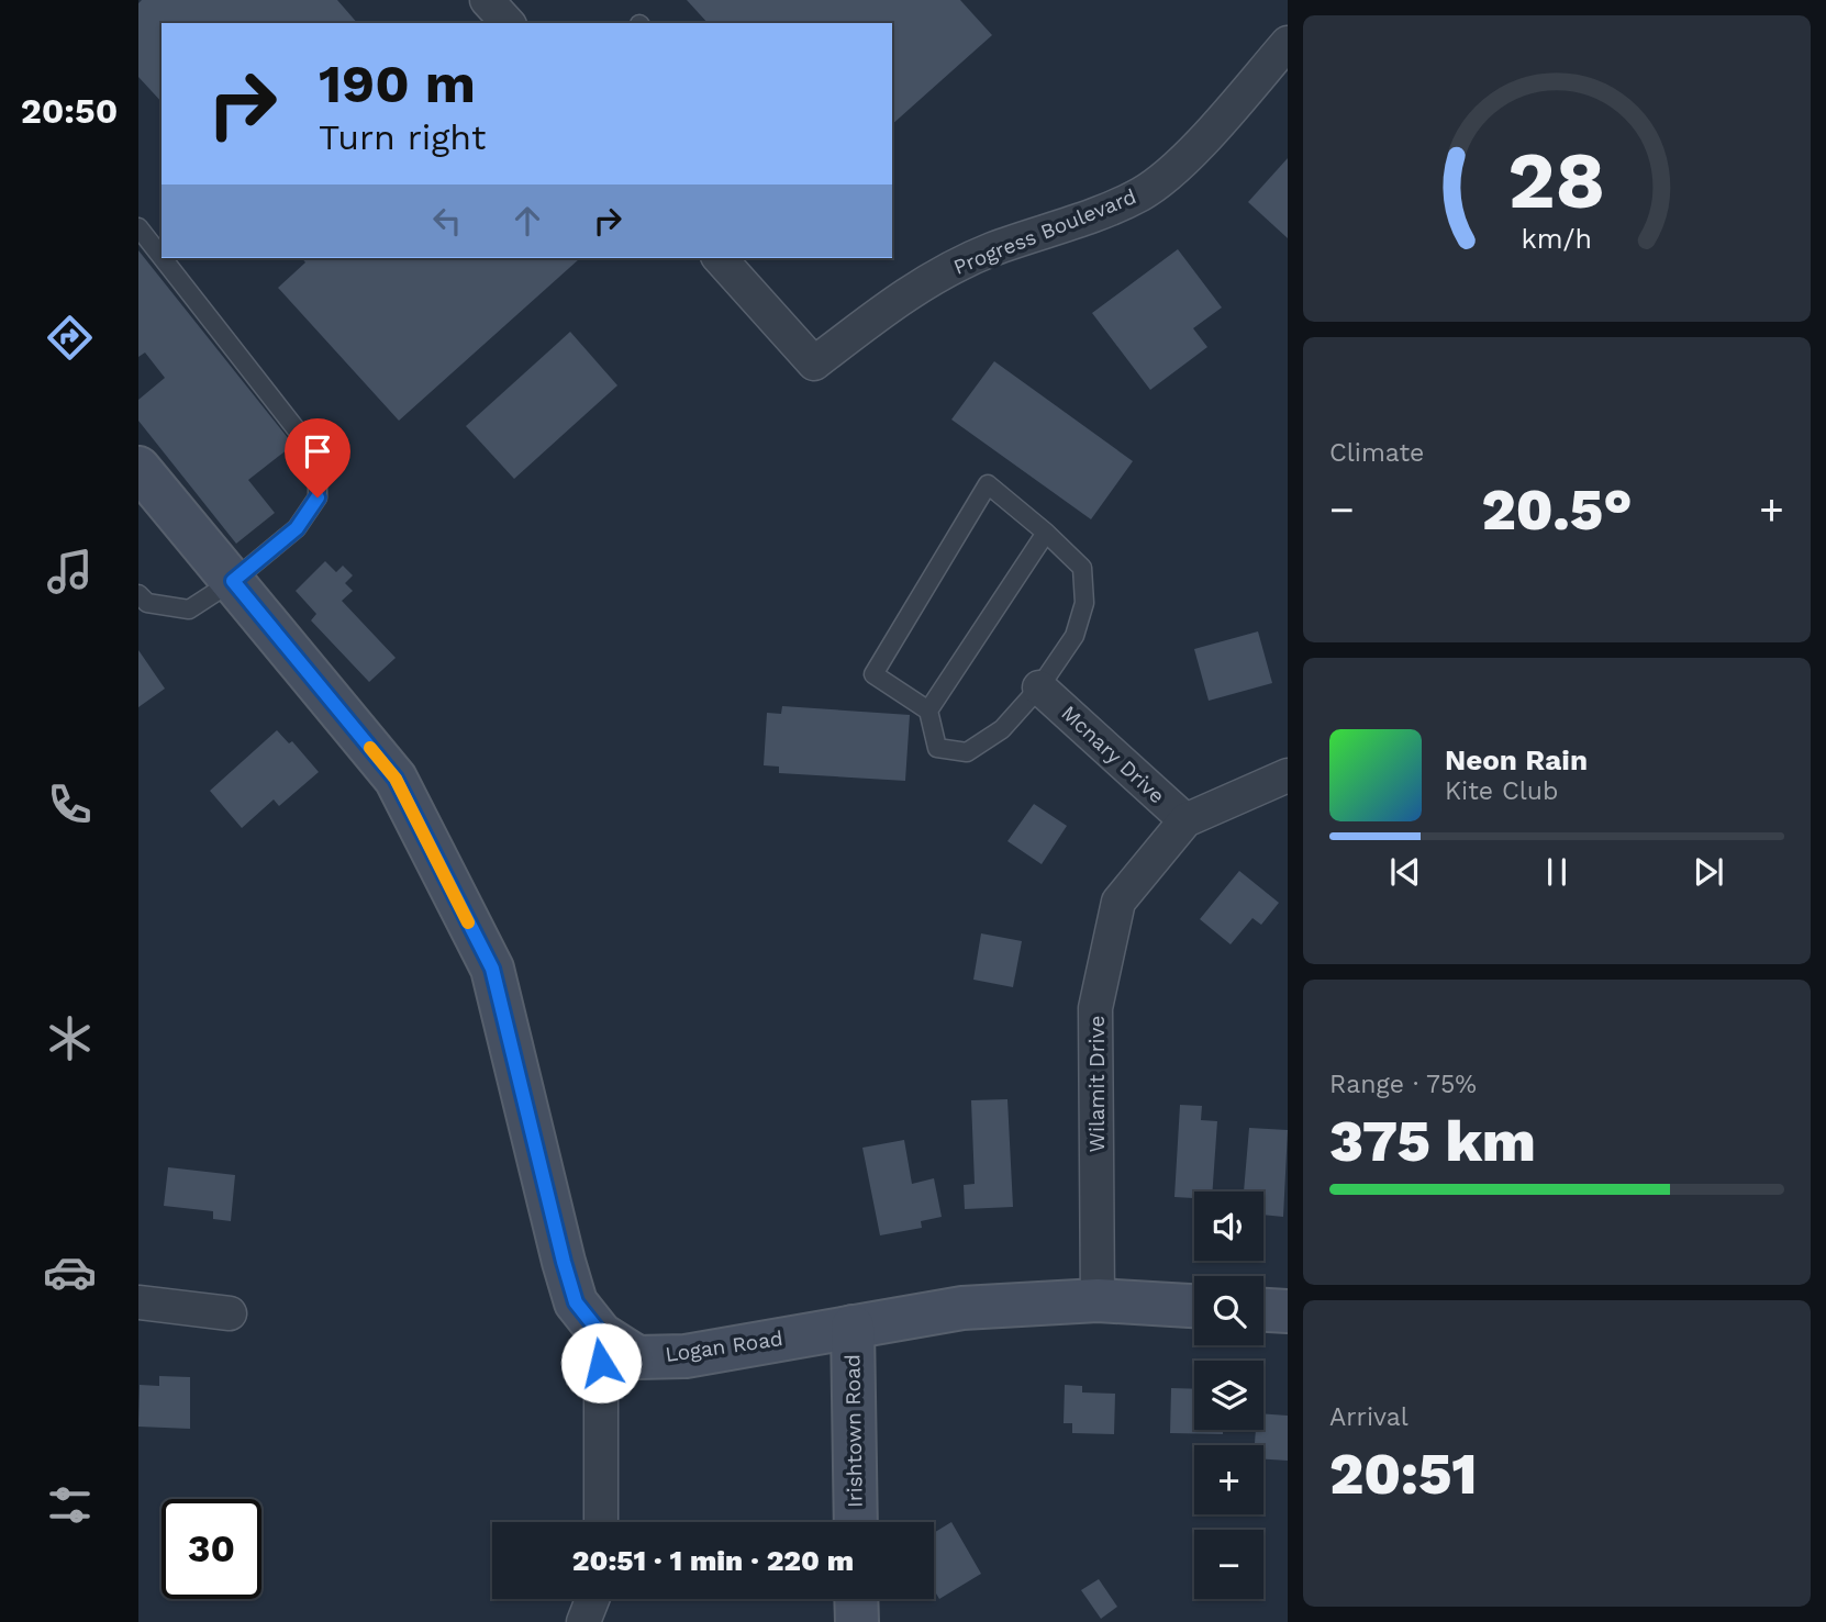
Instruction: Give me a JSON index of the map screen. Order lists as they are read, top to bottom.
{
  "streets": {
    "street": [
      "Progress Boulevard",
      "Mcnary Drive",
      "Wilamit Drive",
      "Logan Road",
      "Irishtown Road"
    ]
  },
  "crossings": [
    ["Mcnary Drive", "Wilamit Drive"],
    ["Wilamit Drive", "Logan Road"],
    ["Logan Road", "Irishtown Road"]
  ],
  "page": {
    "tabs": "20:50",
    "turn": ["190 m", "Turn right"],
    "tile": [
      "Climate",
      ["Range · 75%", "375 km"],
      ["Arrival", "20:51"]
    ],
    "heat": ["−", "20.5°", "+"],
    "song": ["Neon Rain", "Kite Club"],
    "map_buttons": ["+", "−"],
    "limit": "30",
    "trip": "20:51 · 1 min · 220 m",
    "gauge": ["28", "km/h"]
  }
}
